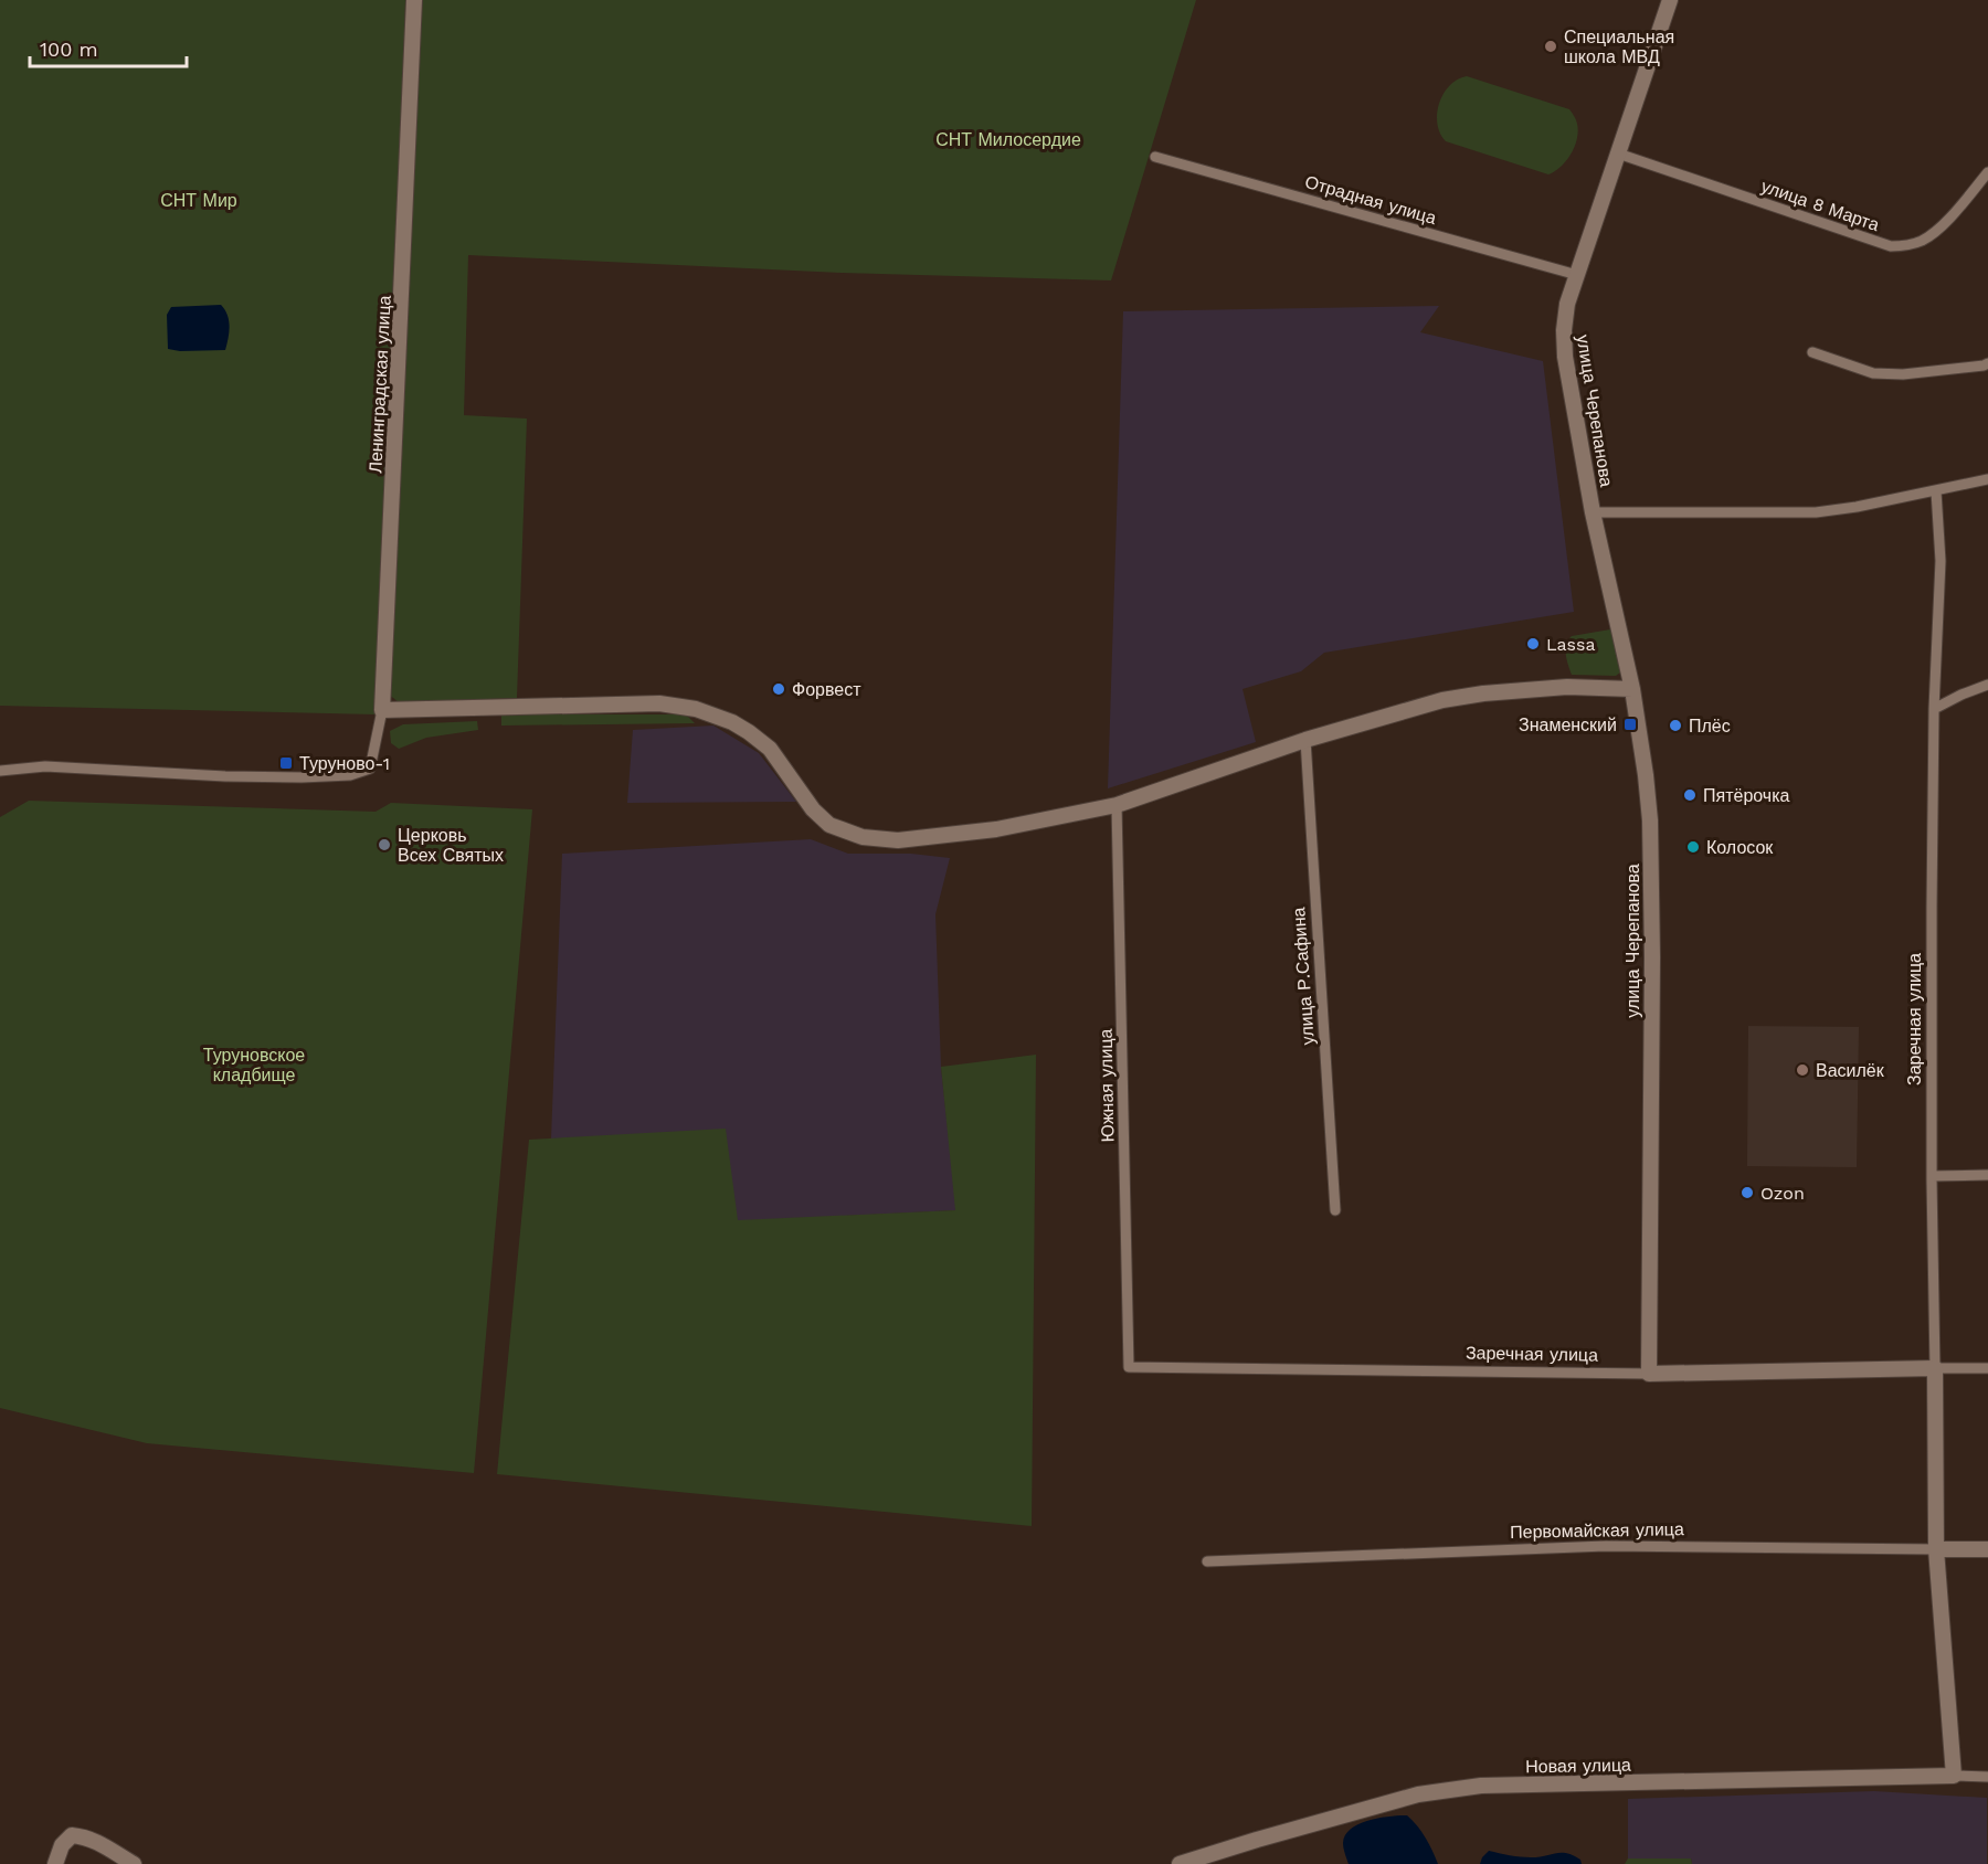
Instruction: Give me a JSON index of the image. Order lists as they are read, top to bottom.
{
  "streets": {
    "street": [
      "Отрадная улица",
      "улица 8 Марта",
      "Ленинградская улица",
      "улица Черепанова",
      "улица Р.Сафина",
      "Заречная улица",
      "Южная улица",
      "Первомайская улица",
      "Новая улица"
    ]
  },
  "crossings": [
    ["Отрадная улица", "улица Черепанова"],
    ["улица 8 Марта", "улица Черепанова"],
    ["улица Черепанова", "Заречная улица"],
    ["Заречная улица", "Южная улица"],
    ["Заречная улица", "Первомайская улица"],
    ["Заречная улица", "Новая улица"]
  ],
  "parks": ["СНТ Милосердие", "СНТ Мир", "Туруновское кладбище"],
  "places": {
    "other": [
      "Специальная школа МВД",
      "Lassa",
      "Форвест",
      "Плёс",
      "Пятёрочка",
      "Церковь Всех Святых",
      "Колосок",
      "Василёк",
      "Ozon"
    ],
    "transit": ["Знаменский", "Туруново-1"]
  },
  "scale_bar": "100 m"
}
